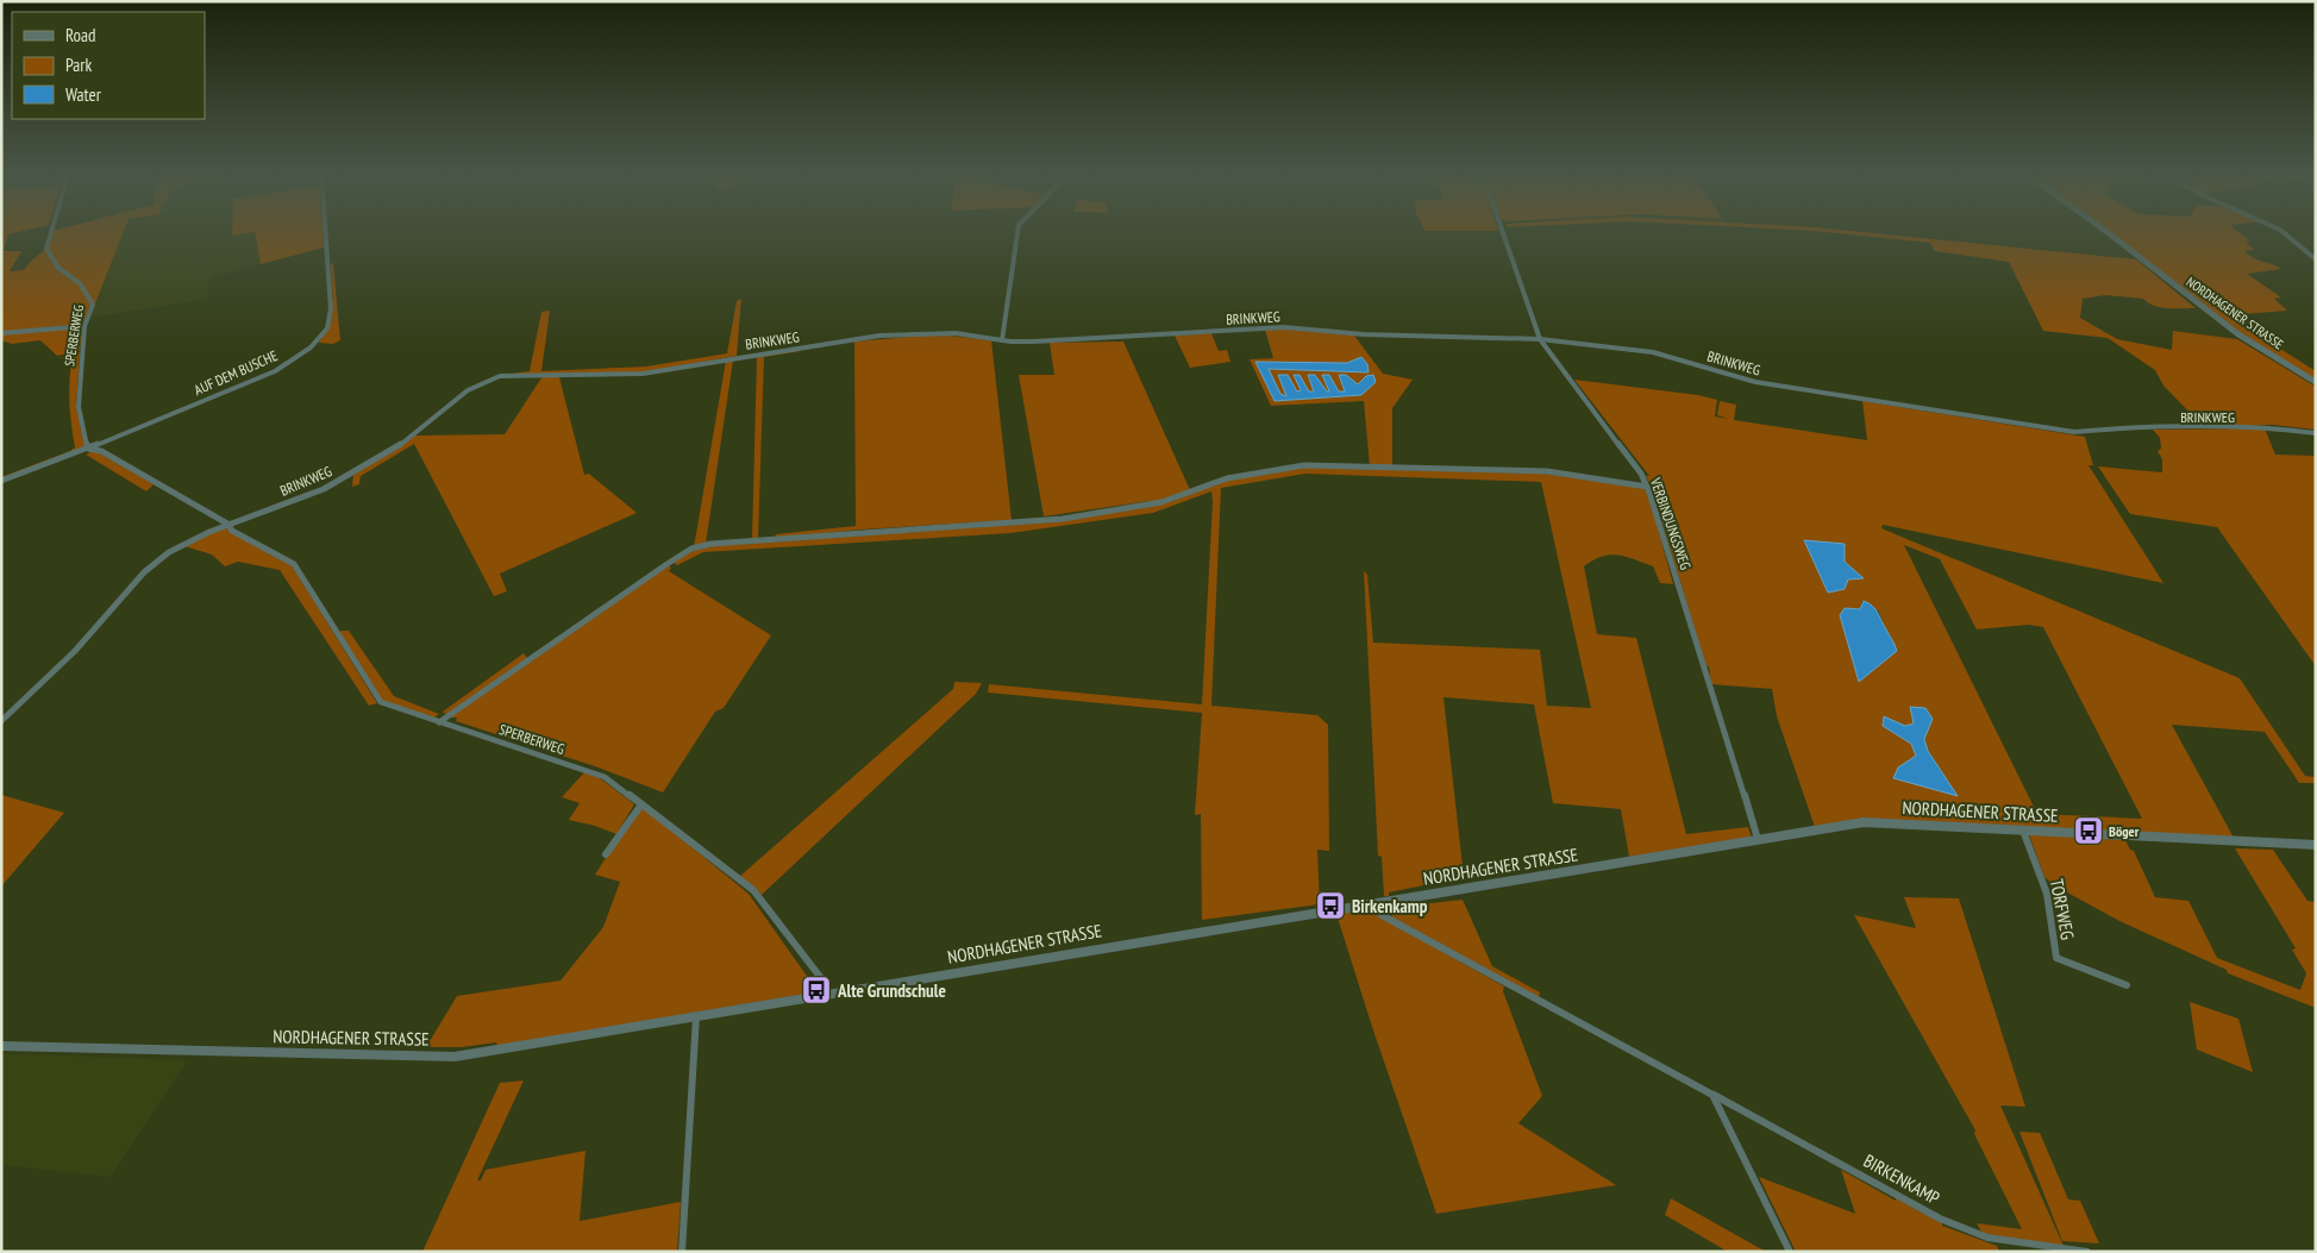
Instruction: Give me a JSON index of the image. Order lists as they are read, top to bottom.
{
  "streets": {
    "street": [
      "NORDHAGENER STRASSE",
      "BRINKWEG",
      "SPERBERWEG",
      "AUF DEM BUSCHE",
      "VERBINDUNGSWEG",
      "TORFWEG",
      "BIRKENKAMP"
    ]
  },
  "crossings": [
    ["NORDHAGENER STRASSE", "SPERBERWEG"],
    ["NORDHAGENER STRASSE", "VERBINDUNGSWEG"],
    ["NORDHAGENER STRASSE", "TORFWEG"],
    ["NORDHAGENER STRASSE", "BIRKENKAMP"],
    ["BRINKWEG", "SPERBERWEG"],
    ["BRINKWEG", "VERBINDUNGSWEG"],
    ["SPERBERWEG", "AUF DEM BUSCHE"]
  ],
  "places": {
    "bus stop": ["Böger", "Birkenkamp", "Alte Grundschule"]
  },
  "legend": ["Road", "Park", "Water"]
}
